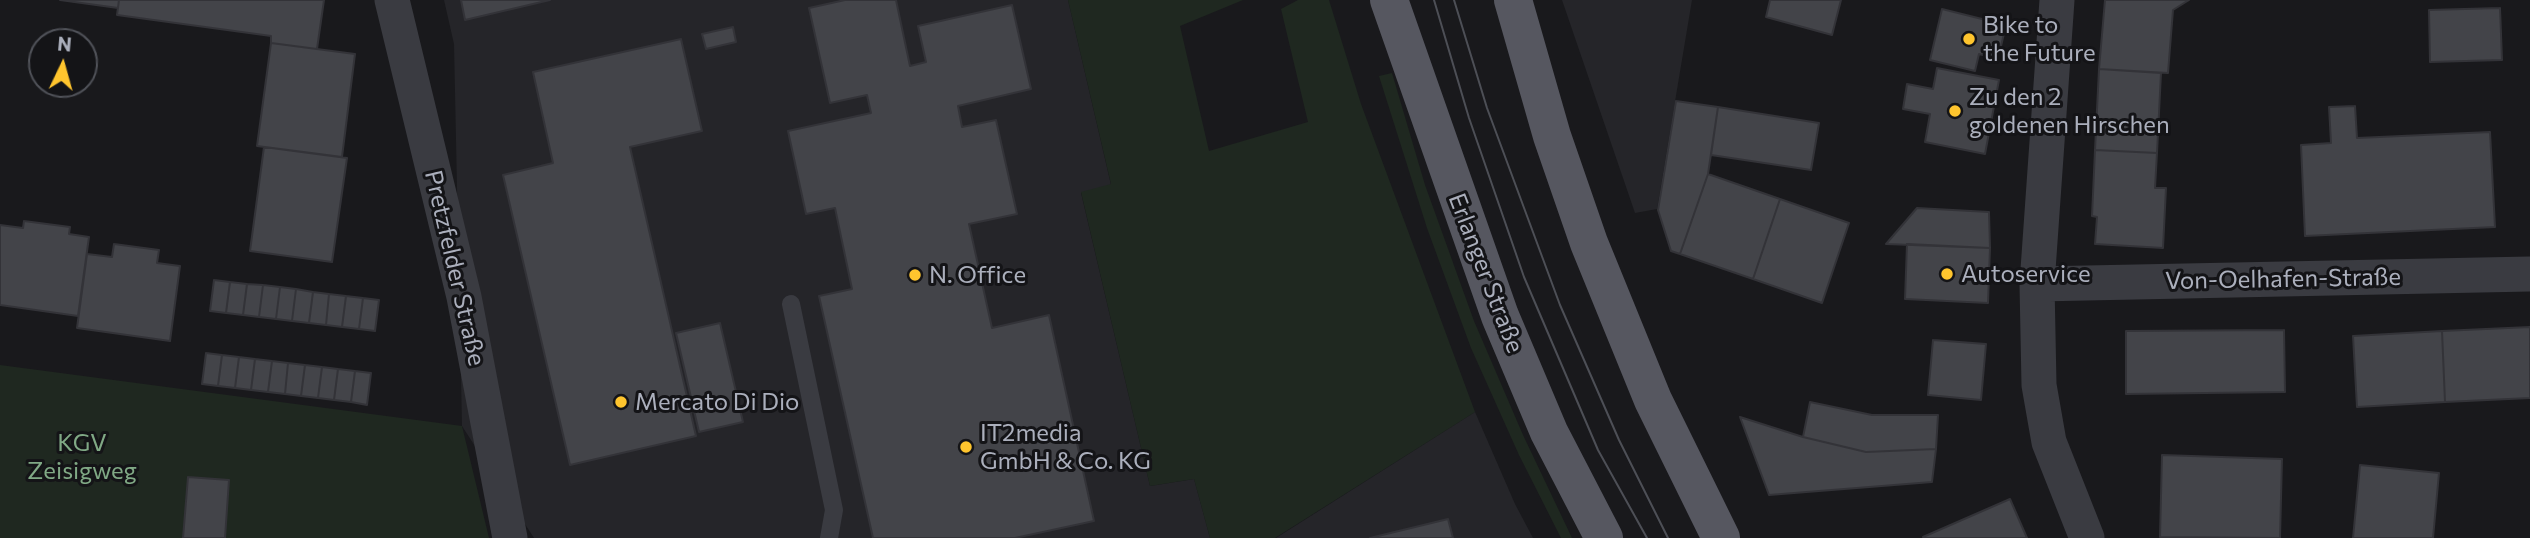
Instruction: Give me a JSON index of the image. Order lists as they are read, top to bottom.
{
  "streets": {
    "main road": ["Erlanger Straße"],
    "street": ["Pretzfelder Straße", "Von-Oelhafen-Straße"]
  },
  "parks": ["KGV Zeisigweg"],
  "places": [
    "Bike to the Future",
    "Zu den 2 goldenen Hirschen",
    "Autoservice",
    "N. Office",
    "Mercato Di Dio",
    "IT2media GmbH & Co. KG"
  ],
  "north": "top"
}
